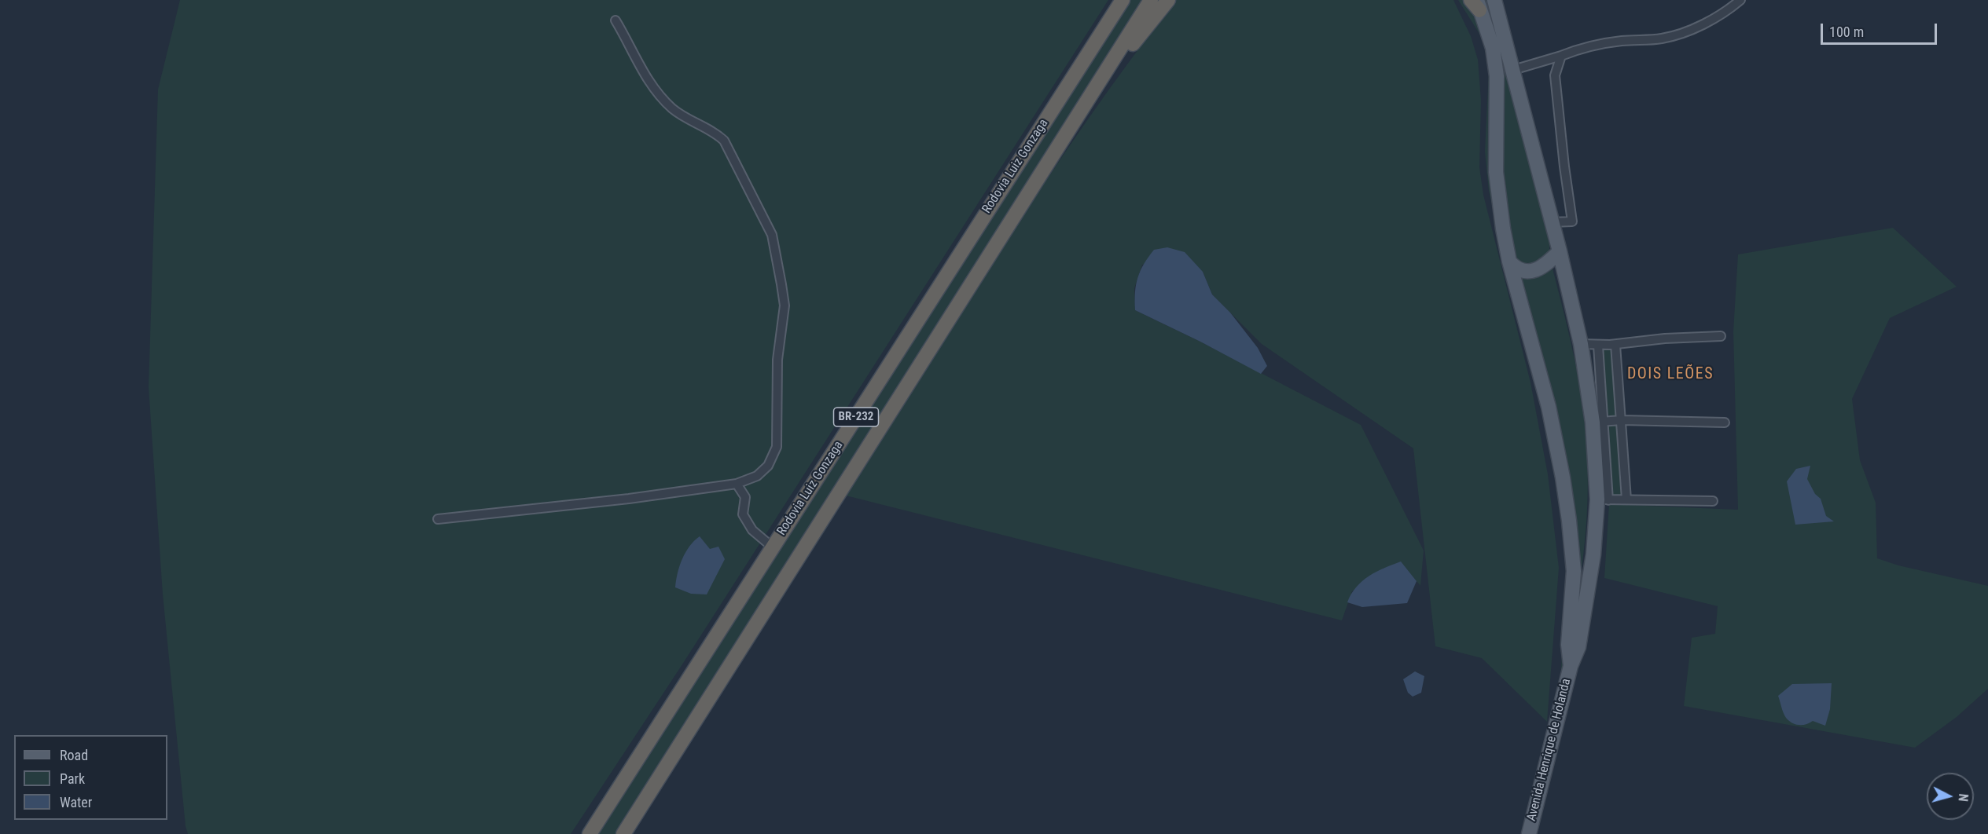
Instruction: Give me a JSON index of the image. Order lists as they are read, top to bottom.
{
  "streets": {
    "highway": ["Rodovia Luiz Gonzaga", "BR-232"],
    "main road": ["Avenida Henrique de Holanda"]
  },
  "districts": ["DOIS LEÕES"],
  "legend": ["Road", "Park", "Water"],
  "scale_bar": "100 m",
  "north": "right"
}
